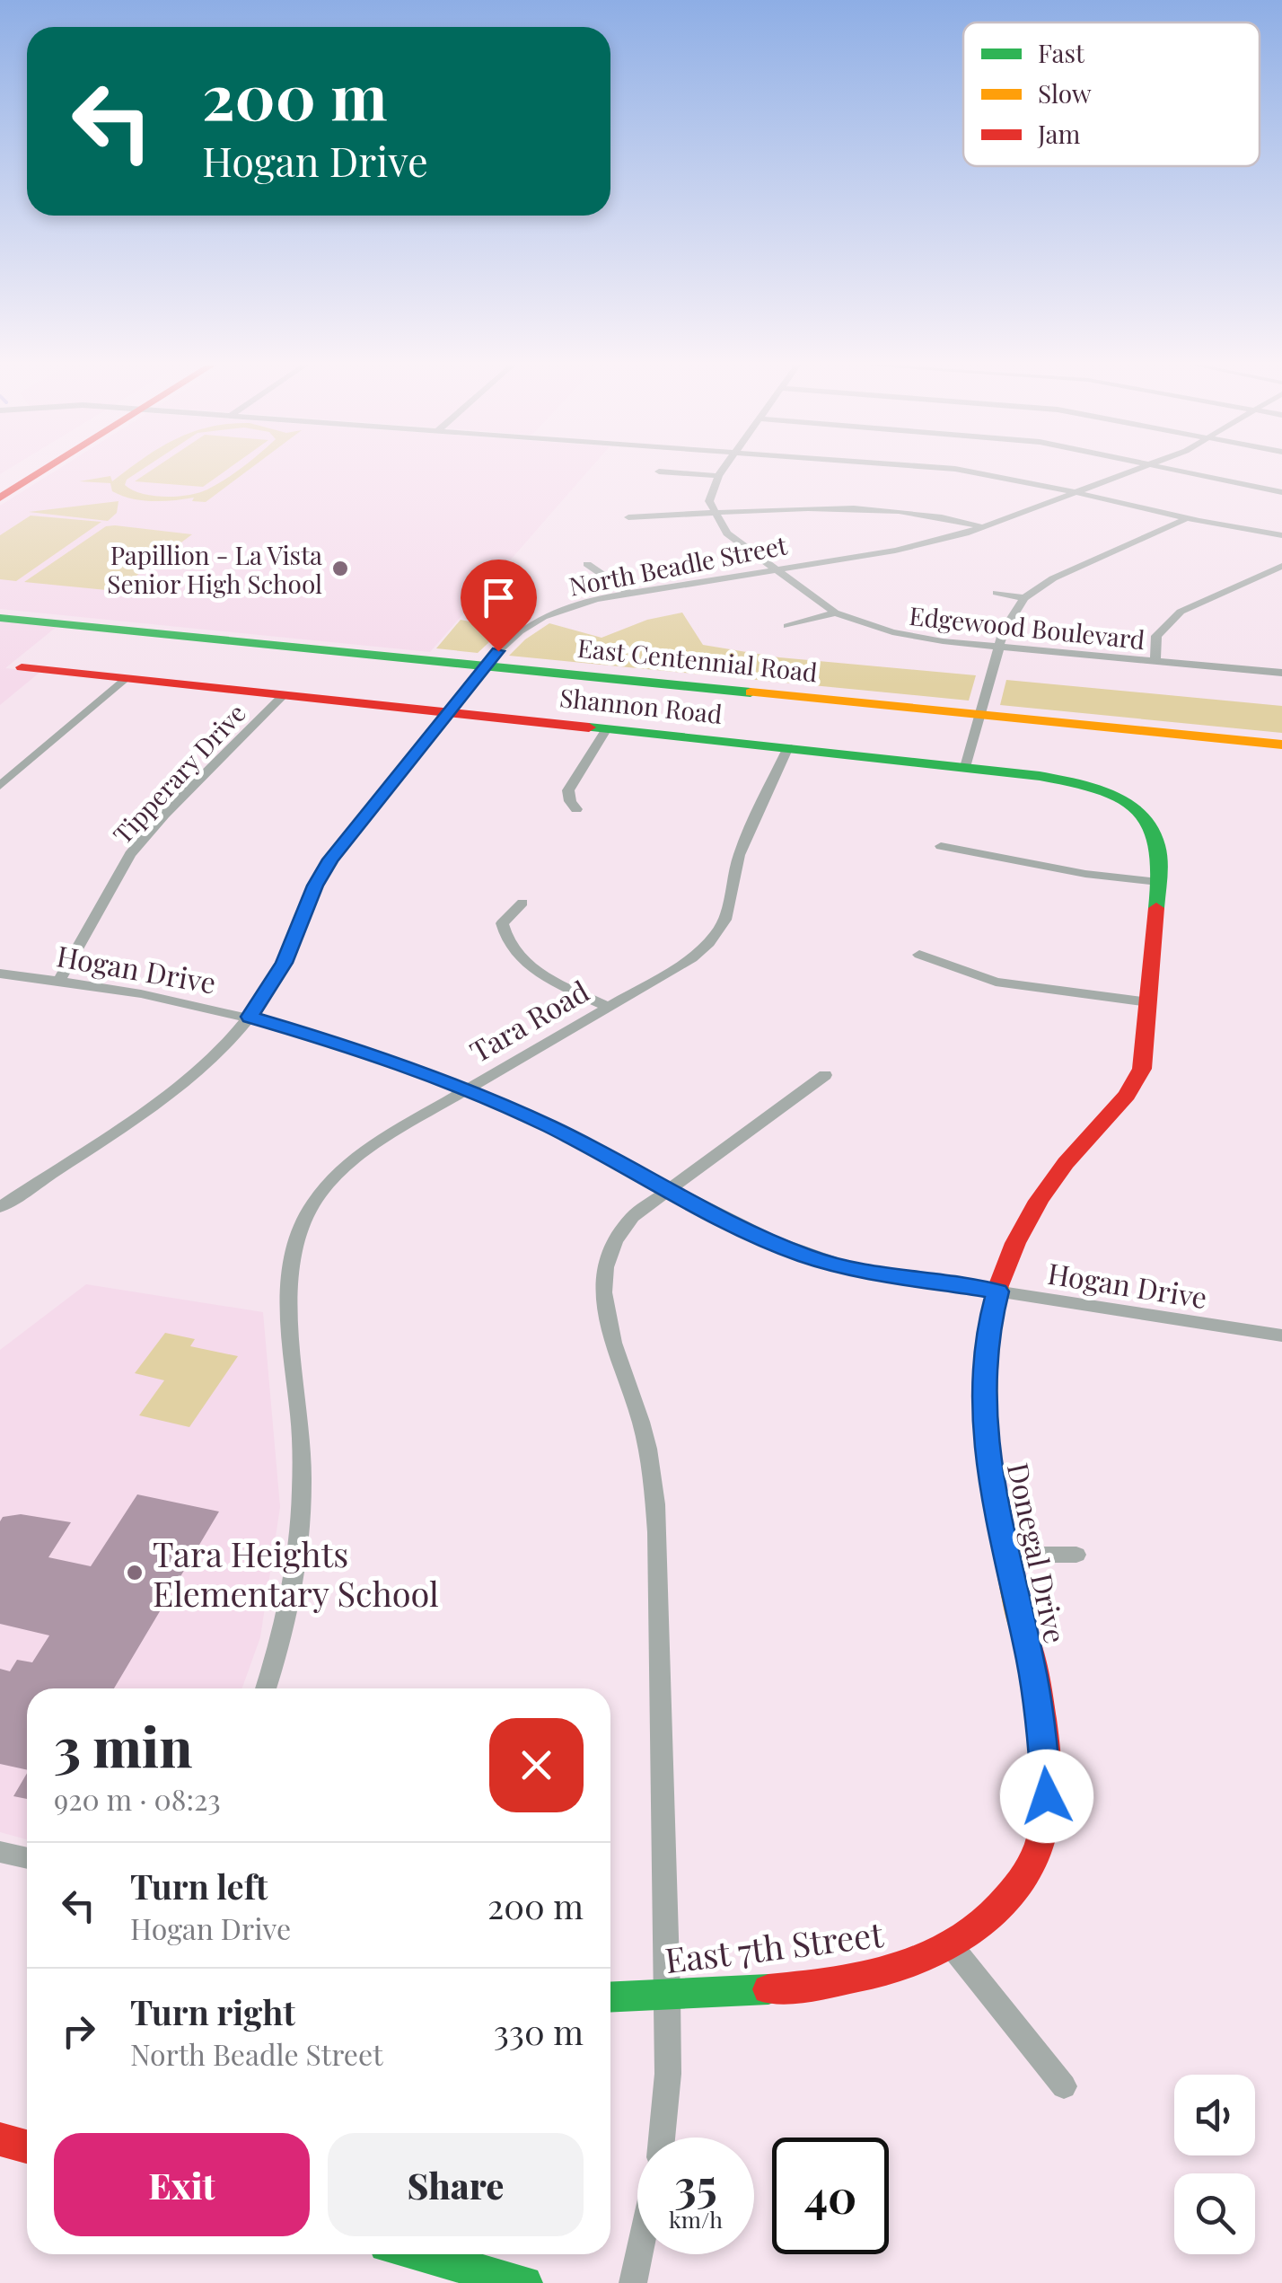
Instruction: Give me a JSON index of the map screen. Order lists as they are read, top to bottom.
{
  "streets": {
    "street": [
      "North Beadle Street",
      "Edgewood Boulevard",
      "East Centennial Road",
      "Shannon Road",
      "Tipperary Drive",
      "Hogan Drive",
      "Tara Road",
      "Donegal Drive",
      "East 7th Street"
    ]
  },
  "crossings": [
    ["North Beadle Street", "Edgewood Boulevard"],
    ["North Beadle Street", "East Centennial Road"],
    ["North Beadle Street", "Shannon Road"],
    ["North Beadle Street", "Hogan Drive"],
    ["Shannon Road", "Tipperary Drive"],
    ["Shannon Road", "Tara Road"],
    ["Shannon Road", "Donegal Drive"],
    ["Tipperary Drive", "Hogan Drive"],
    ["Hogan Drive", "Tara Road"],
    ["Hogan Drive", "Donegal Drive"],
    ["Donegal Drive", "East 7th Street"]
  ],
  "places": ["Papillion - La Vista Senior High School", "Tara Heights Elementary School"],
  "legend": ["Fast", "Slow", "Jam"],
  "page": {
    "turn": ["200 m", "Hogan Drive"],
    "heading": ["3 min", "920 m · 08:23"],
    "list": [
      {
        "name": "Turn left",
        "note": "Hogan Drive",
        "value": "200 m"
      },
      {
        "name": "Turn right",
        "note": "North Beadle Street",
        "value": "330 m"
      }
    ],
    "buttons": ["Exit", "Share"],
    "speed": "35 km/h",
    "limit": "40"
  }
}
